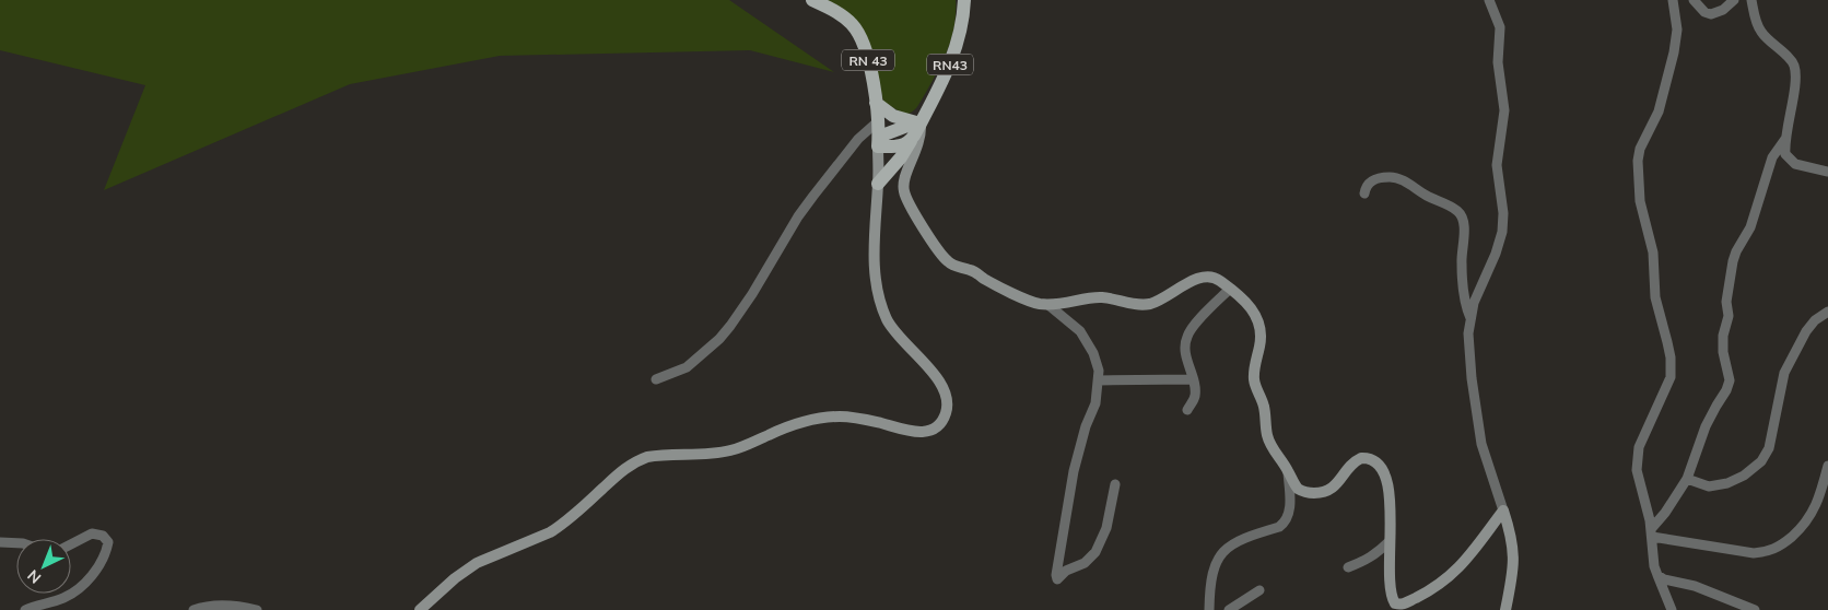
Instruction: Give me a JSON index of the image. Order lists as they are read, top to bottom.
{
  "streets": {
    "main road": ["RN 43", "RN43"]
  },
  "north": "bottom left"
}
